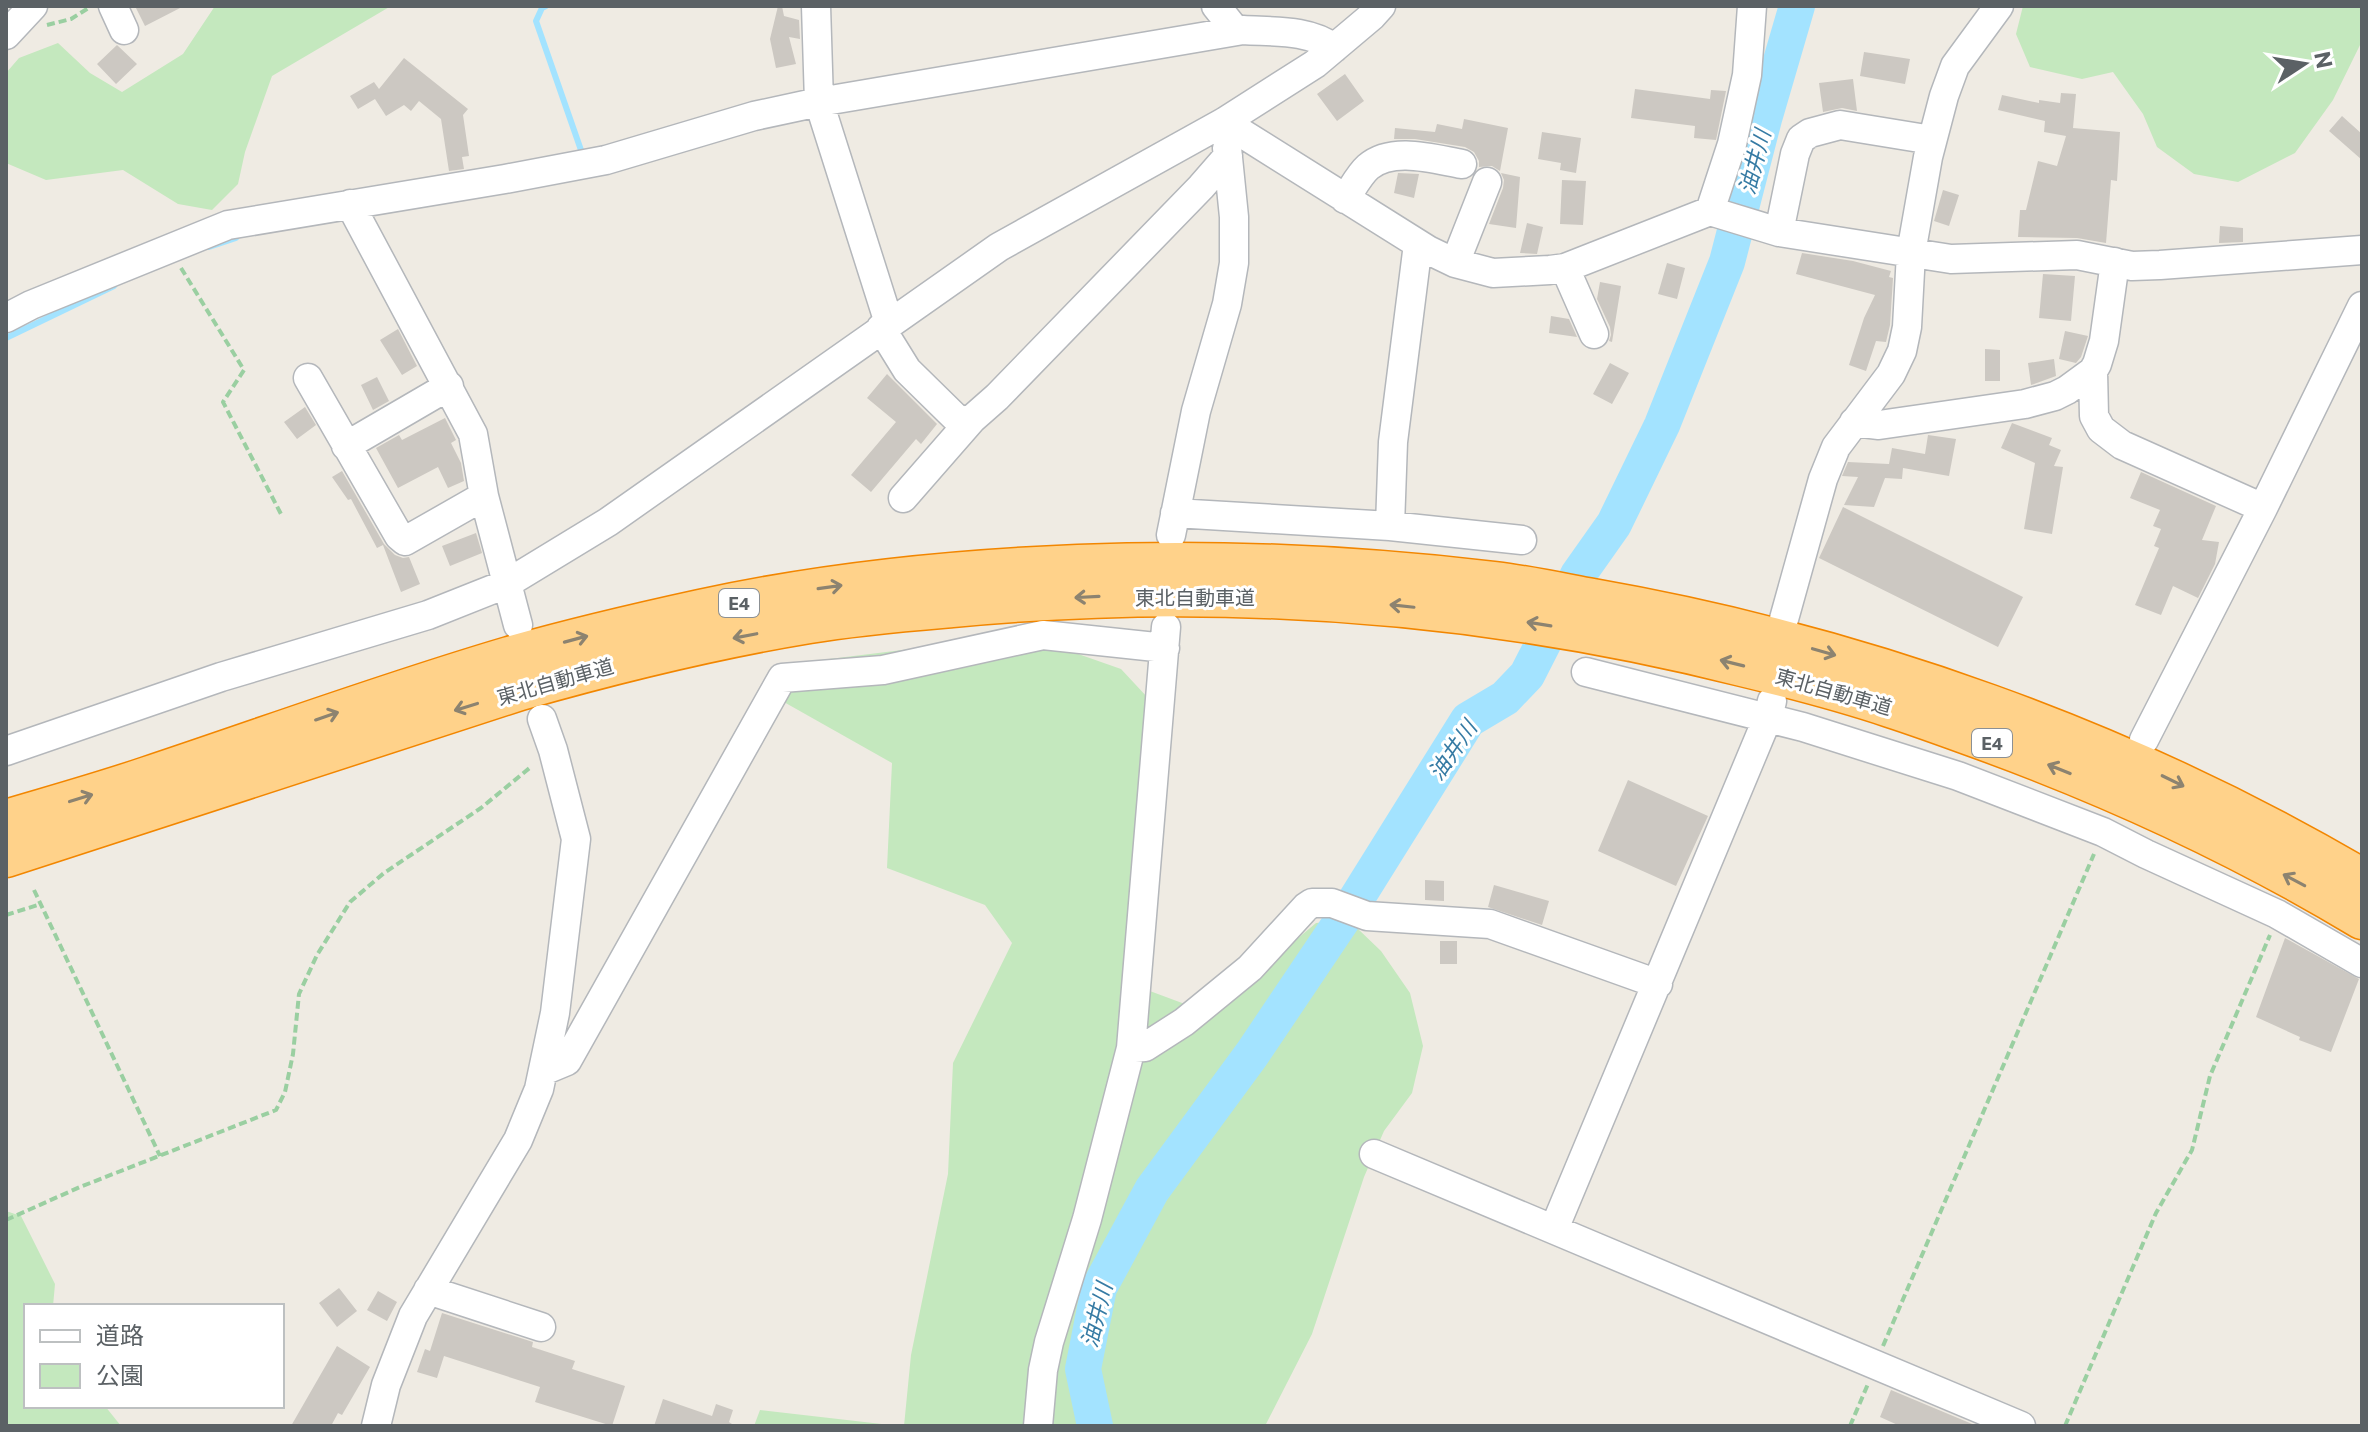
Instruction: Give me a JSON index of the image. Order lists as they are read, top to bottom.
{
  "streets": {
    "highway": ["東北自動車道", "E4"]
  },
  "water": ["油井川"],
  "legend": ["道路", "公園"],
  "north": "right"
}
